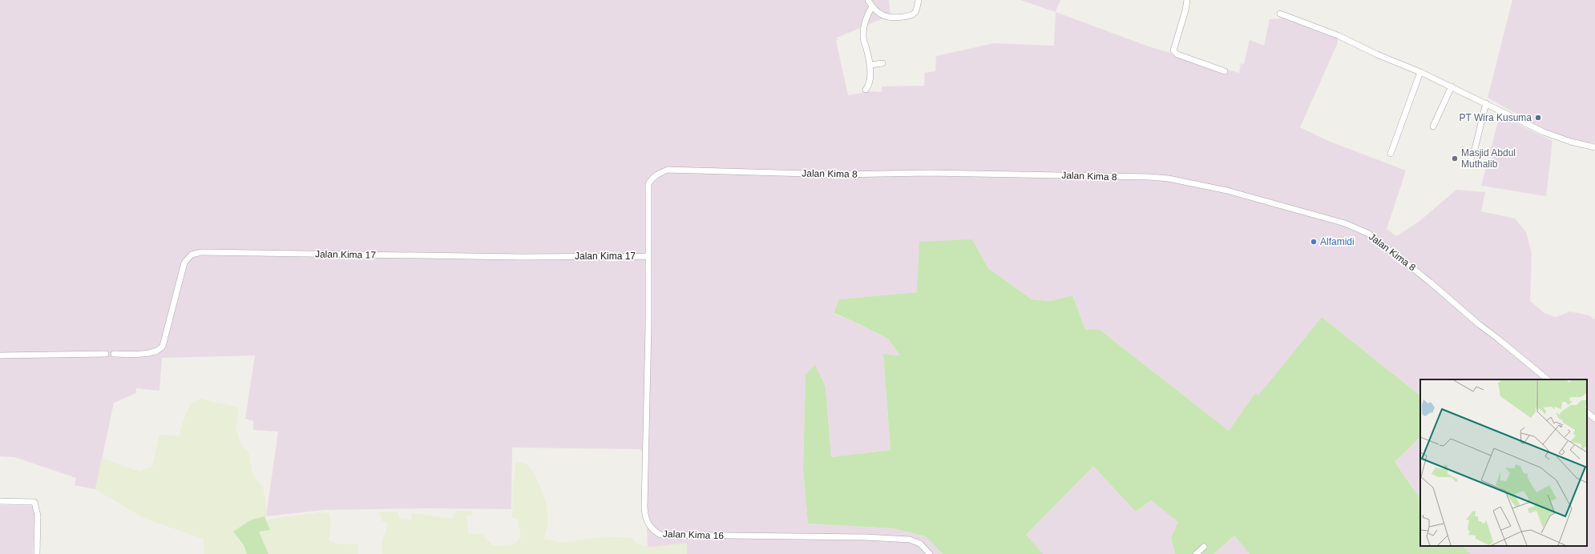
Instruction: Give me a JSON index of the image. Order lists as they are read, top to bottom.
{
  "streets": {
    "street": ["Jalan Kima 8", "Jalan Kima 17", "Jalan Kima 16"]
  },
  "crossings": [
    ["Jalan Kima 8", "Jalan Kima 17"],
    ["Jalan Kima 8", "Jalan Kima 16"],
    ["Jalan Kima 17", "Jalan Kima 16"]
  ],
  "places": ["PT Wira Kusuma", "Masjid Abdul Muthalib", "Alfamidi"]
}
